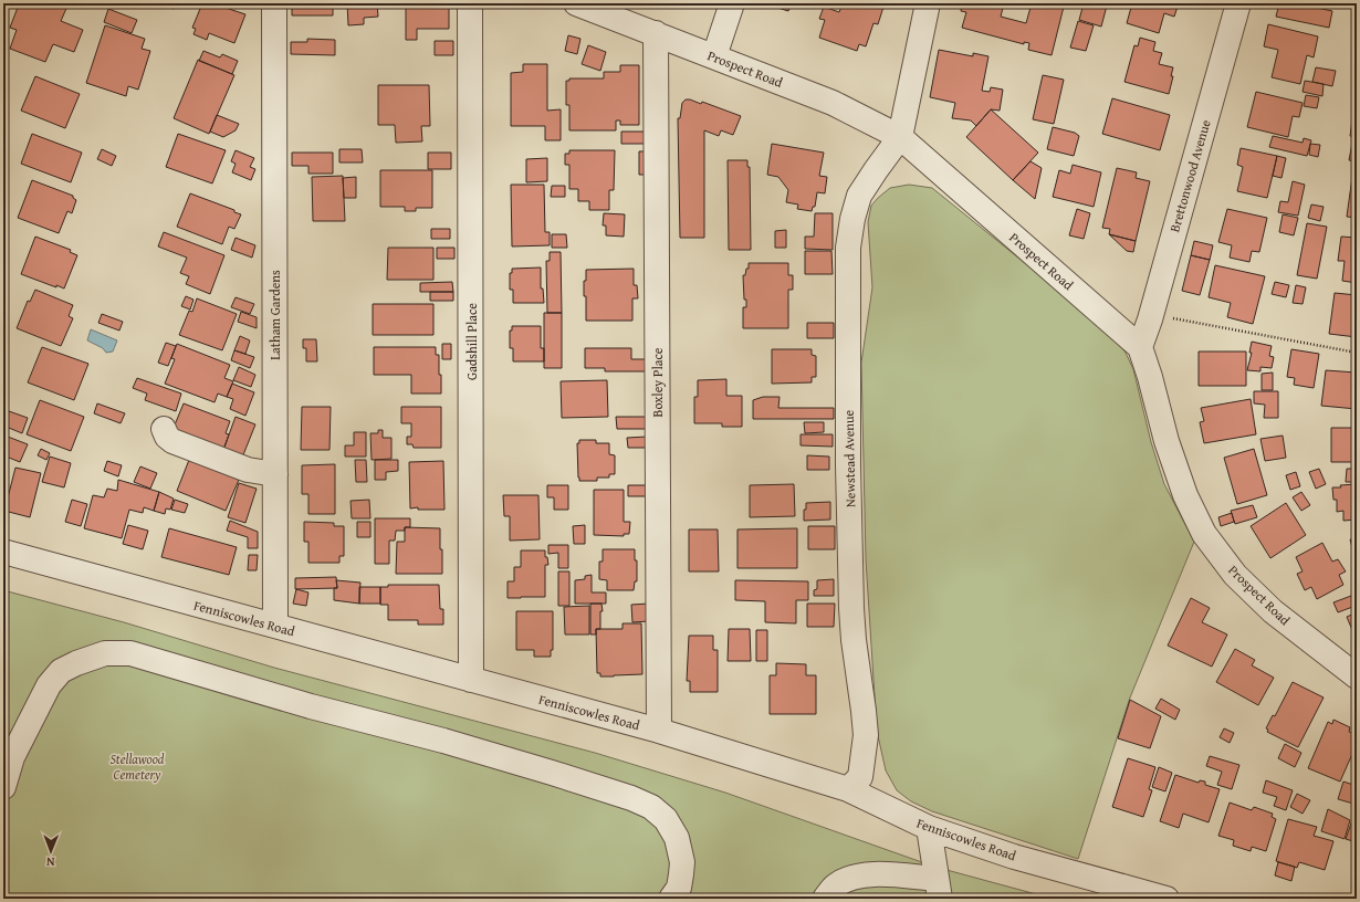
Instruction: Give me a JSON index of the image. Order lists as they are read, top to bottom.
{
  "streets": {
    "street": [
      "Prospect Road",
      "Brettonwood Avenue",
      "Latham Gardens",
      "Gadshill Place",
      "Boxley Place",
      "Newstead Avenue",
      "Fenniscowles Road"
    ]
  },
  "crossings": [
    ["Prospect Road", "Brettonwood Avenue"],
    ["Prospect Road", "Boxley Place"],
    ["Prospect Road", "Newstead Avenue"],
    ["Latham Gardens", "Fenniscowles Road"],
    ["Gadshill Place", "Fenniscowles Road"],
    ["Boxley Place", "Fenniscowles Road"],
    ["Newstead Avenue", "Fenniscowles Road"]
  ],
  "parks": ["Stellawood Cemetery"],
  "north": "bottom"
}
